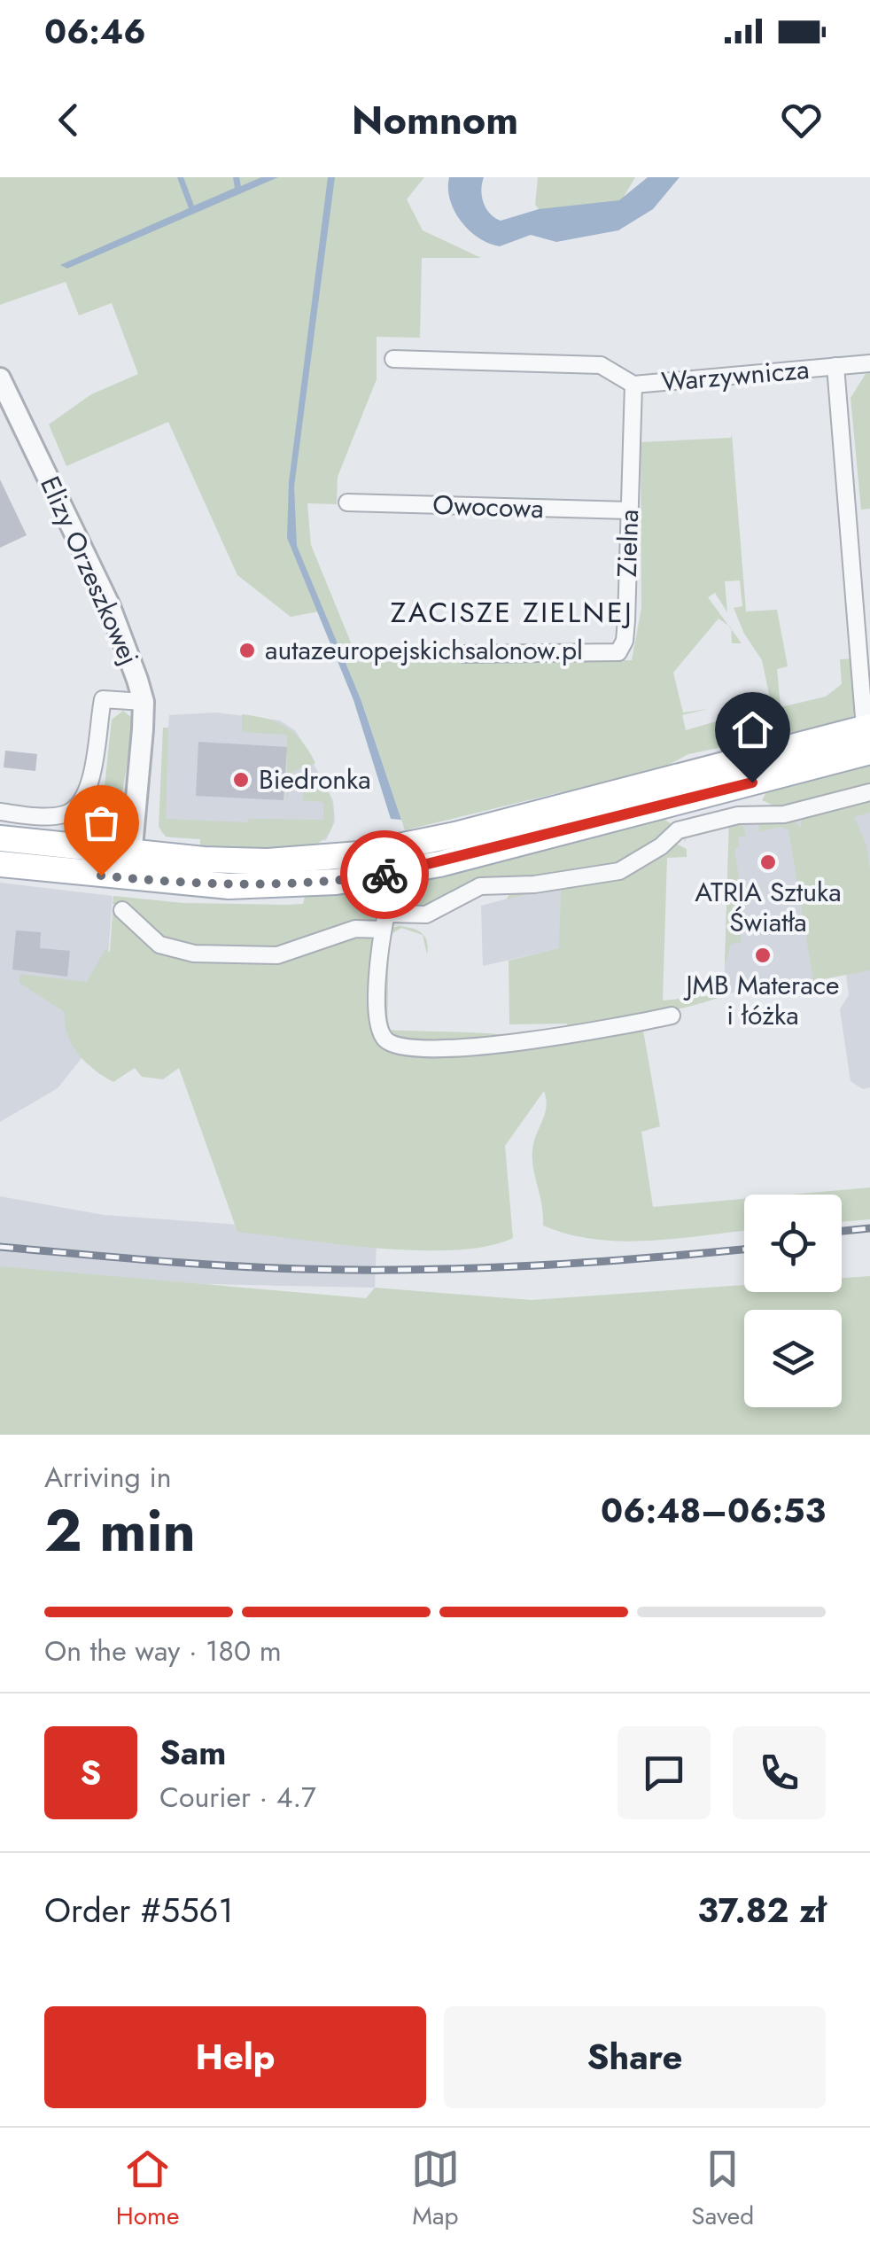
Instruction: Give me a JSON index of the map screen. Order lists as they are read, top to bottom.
{
  "streets": {
    "street": [
      "Warzywnicza",
      "Owocowa",
      "Zielna",
      "Elizy Orzeszkowej"
    ]
  },
  "crossings": [
    ["Warzywnicza", "Zielna"],
    ["Owocowa", "Zielna"]
  ],
  "districts": ["ZACISZE ZIELNEJ"],
  "places": [
    "autazeuropejskichsalonow.pl",
    "Biedronka",
    "ATRIA Sztuka Światła",
    "JMB Materace i łóżka"
  ],
  "page": {
    "status": "06:46",
    "header": "Nomnom",
    "heading": ["2 min", "Arriving in", "06:48–06:53"],
    "panel": [
      "Sam",
      "Courier · 4.7",
      "Order #5561",
      "37.82 zł"
    ],
    "bar": "On the way · 180 m",
    "round": "S",
    "buttons": ["Help", "Share"],
    "tabs": ["Home", "Map", "Saved"]
  }
}
